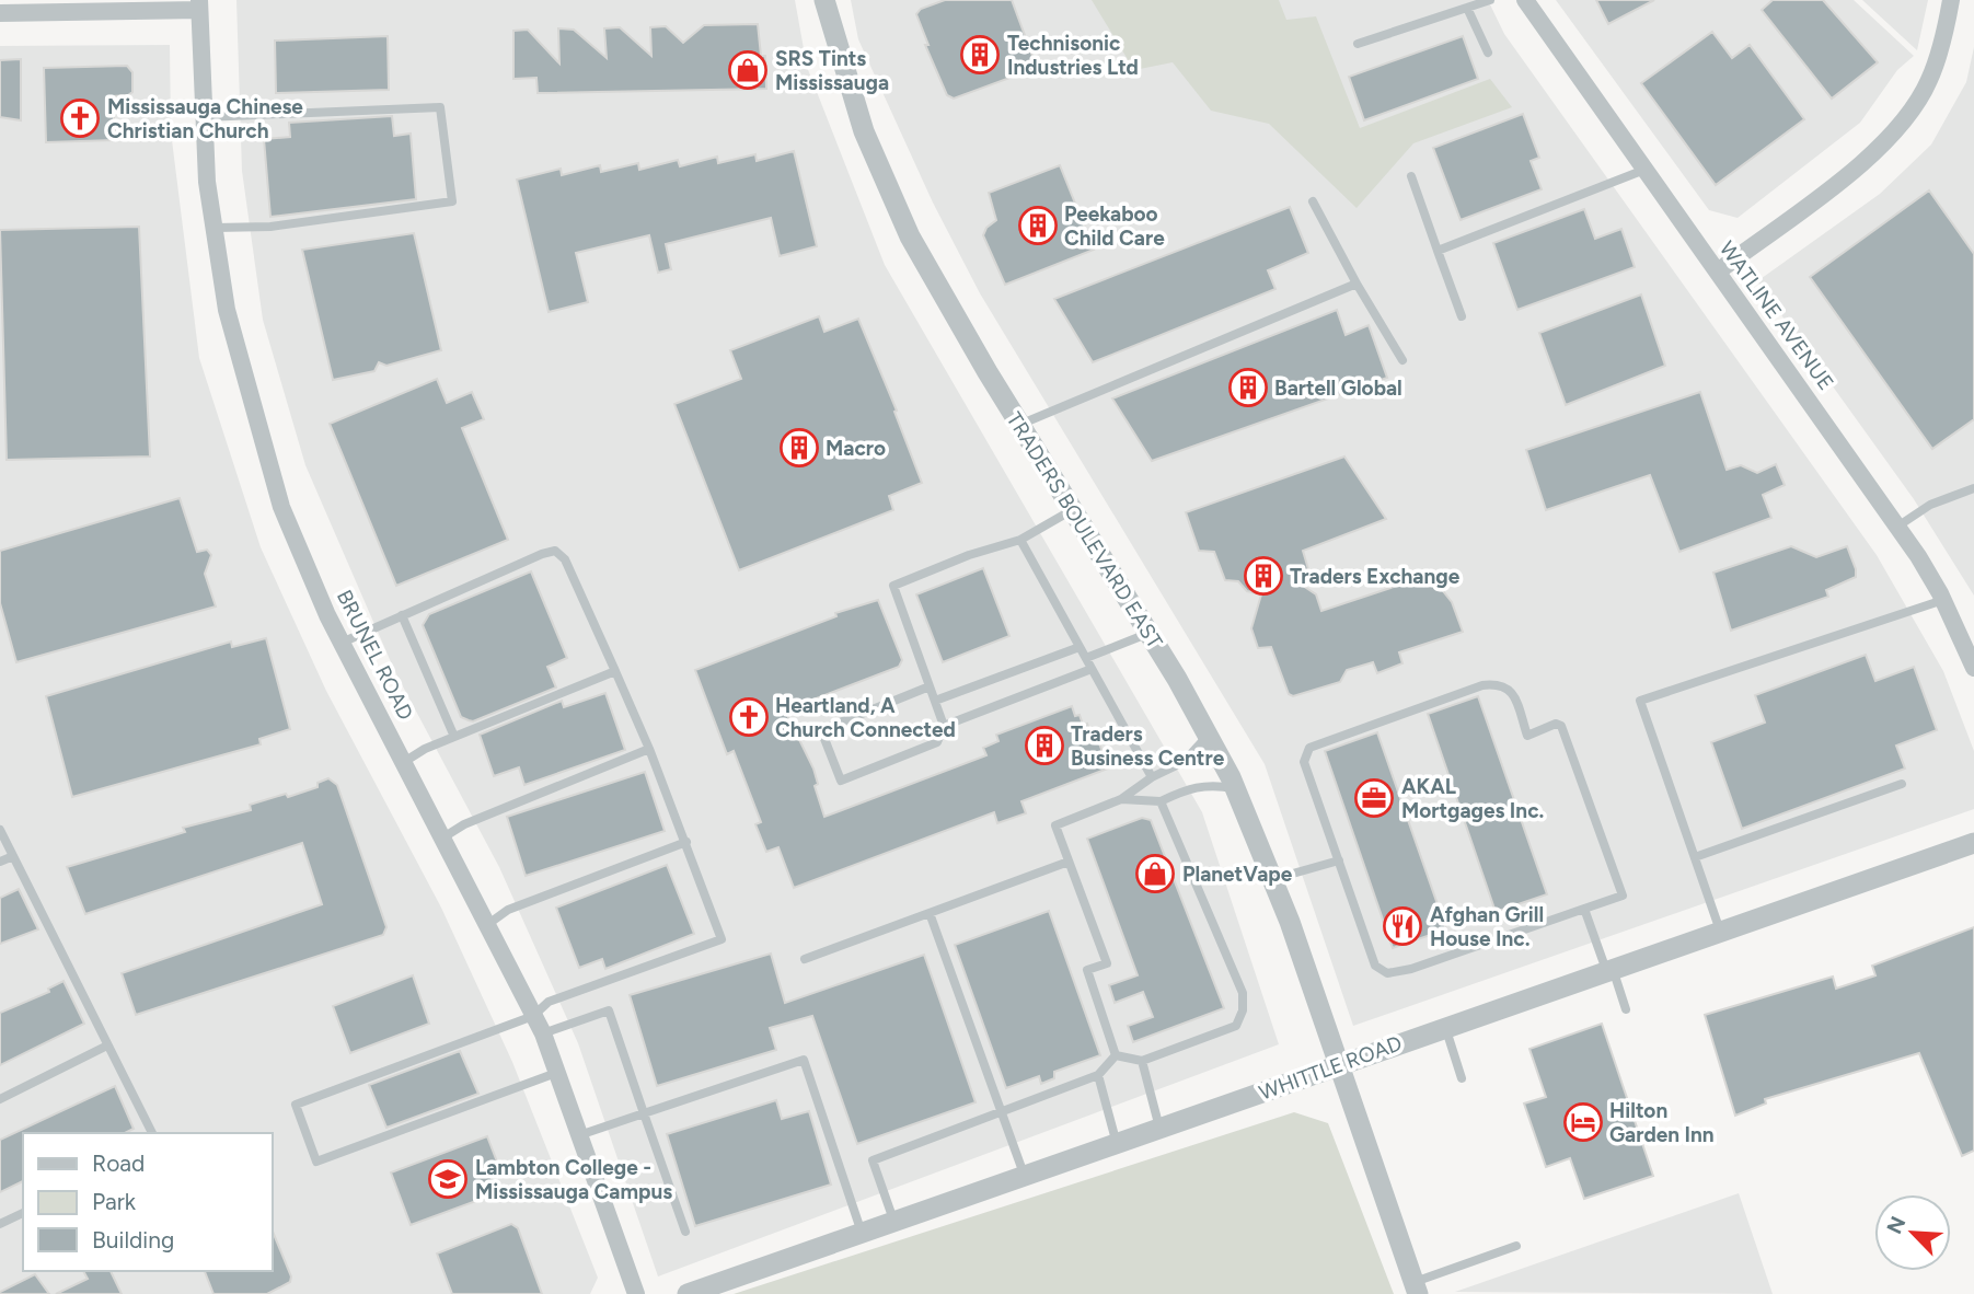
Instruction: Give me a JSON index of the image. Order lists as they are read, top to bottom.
{
  "streets": {
    "street": [
      "WATLINE AVENUE",
      "TRADERS BOULEVARD EAST",
      "BRUNEL ROAD",
      "WHITTLE ROAD"
    ]
  },
  "crossings": [
    ["TRADERS BOULEVARD EAST", "WHITTLE ROAD"]
  ],
  "places": {
    "building": [
      "Technisonic Industries Ltd",
      "Peekaboo Child Care",
      "Bartell Global",
      "Macro",
      "Traders Exchange",
      "Traders Business Centre"
    ],
    "shop": ["SRS Tints Mississauga", "PlanetVape"],
    "church": ["Mississauga Chinese Christian Church", "Heartland, A Church Connected"],
    "office": ["AKAL Mortgages Inc."],
    "restaurant": ["Afghan Grill House Inc."],
    "hotel": ["Hilton Garden Inn"],
    "school or university": ["Lambton College - Mississauga Campus"]
  },
  "legend": ["Road", "Park", "Building"],
  "north": "top left"
}
